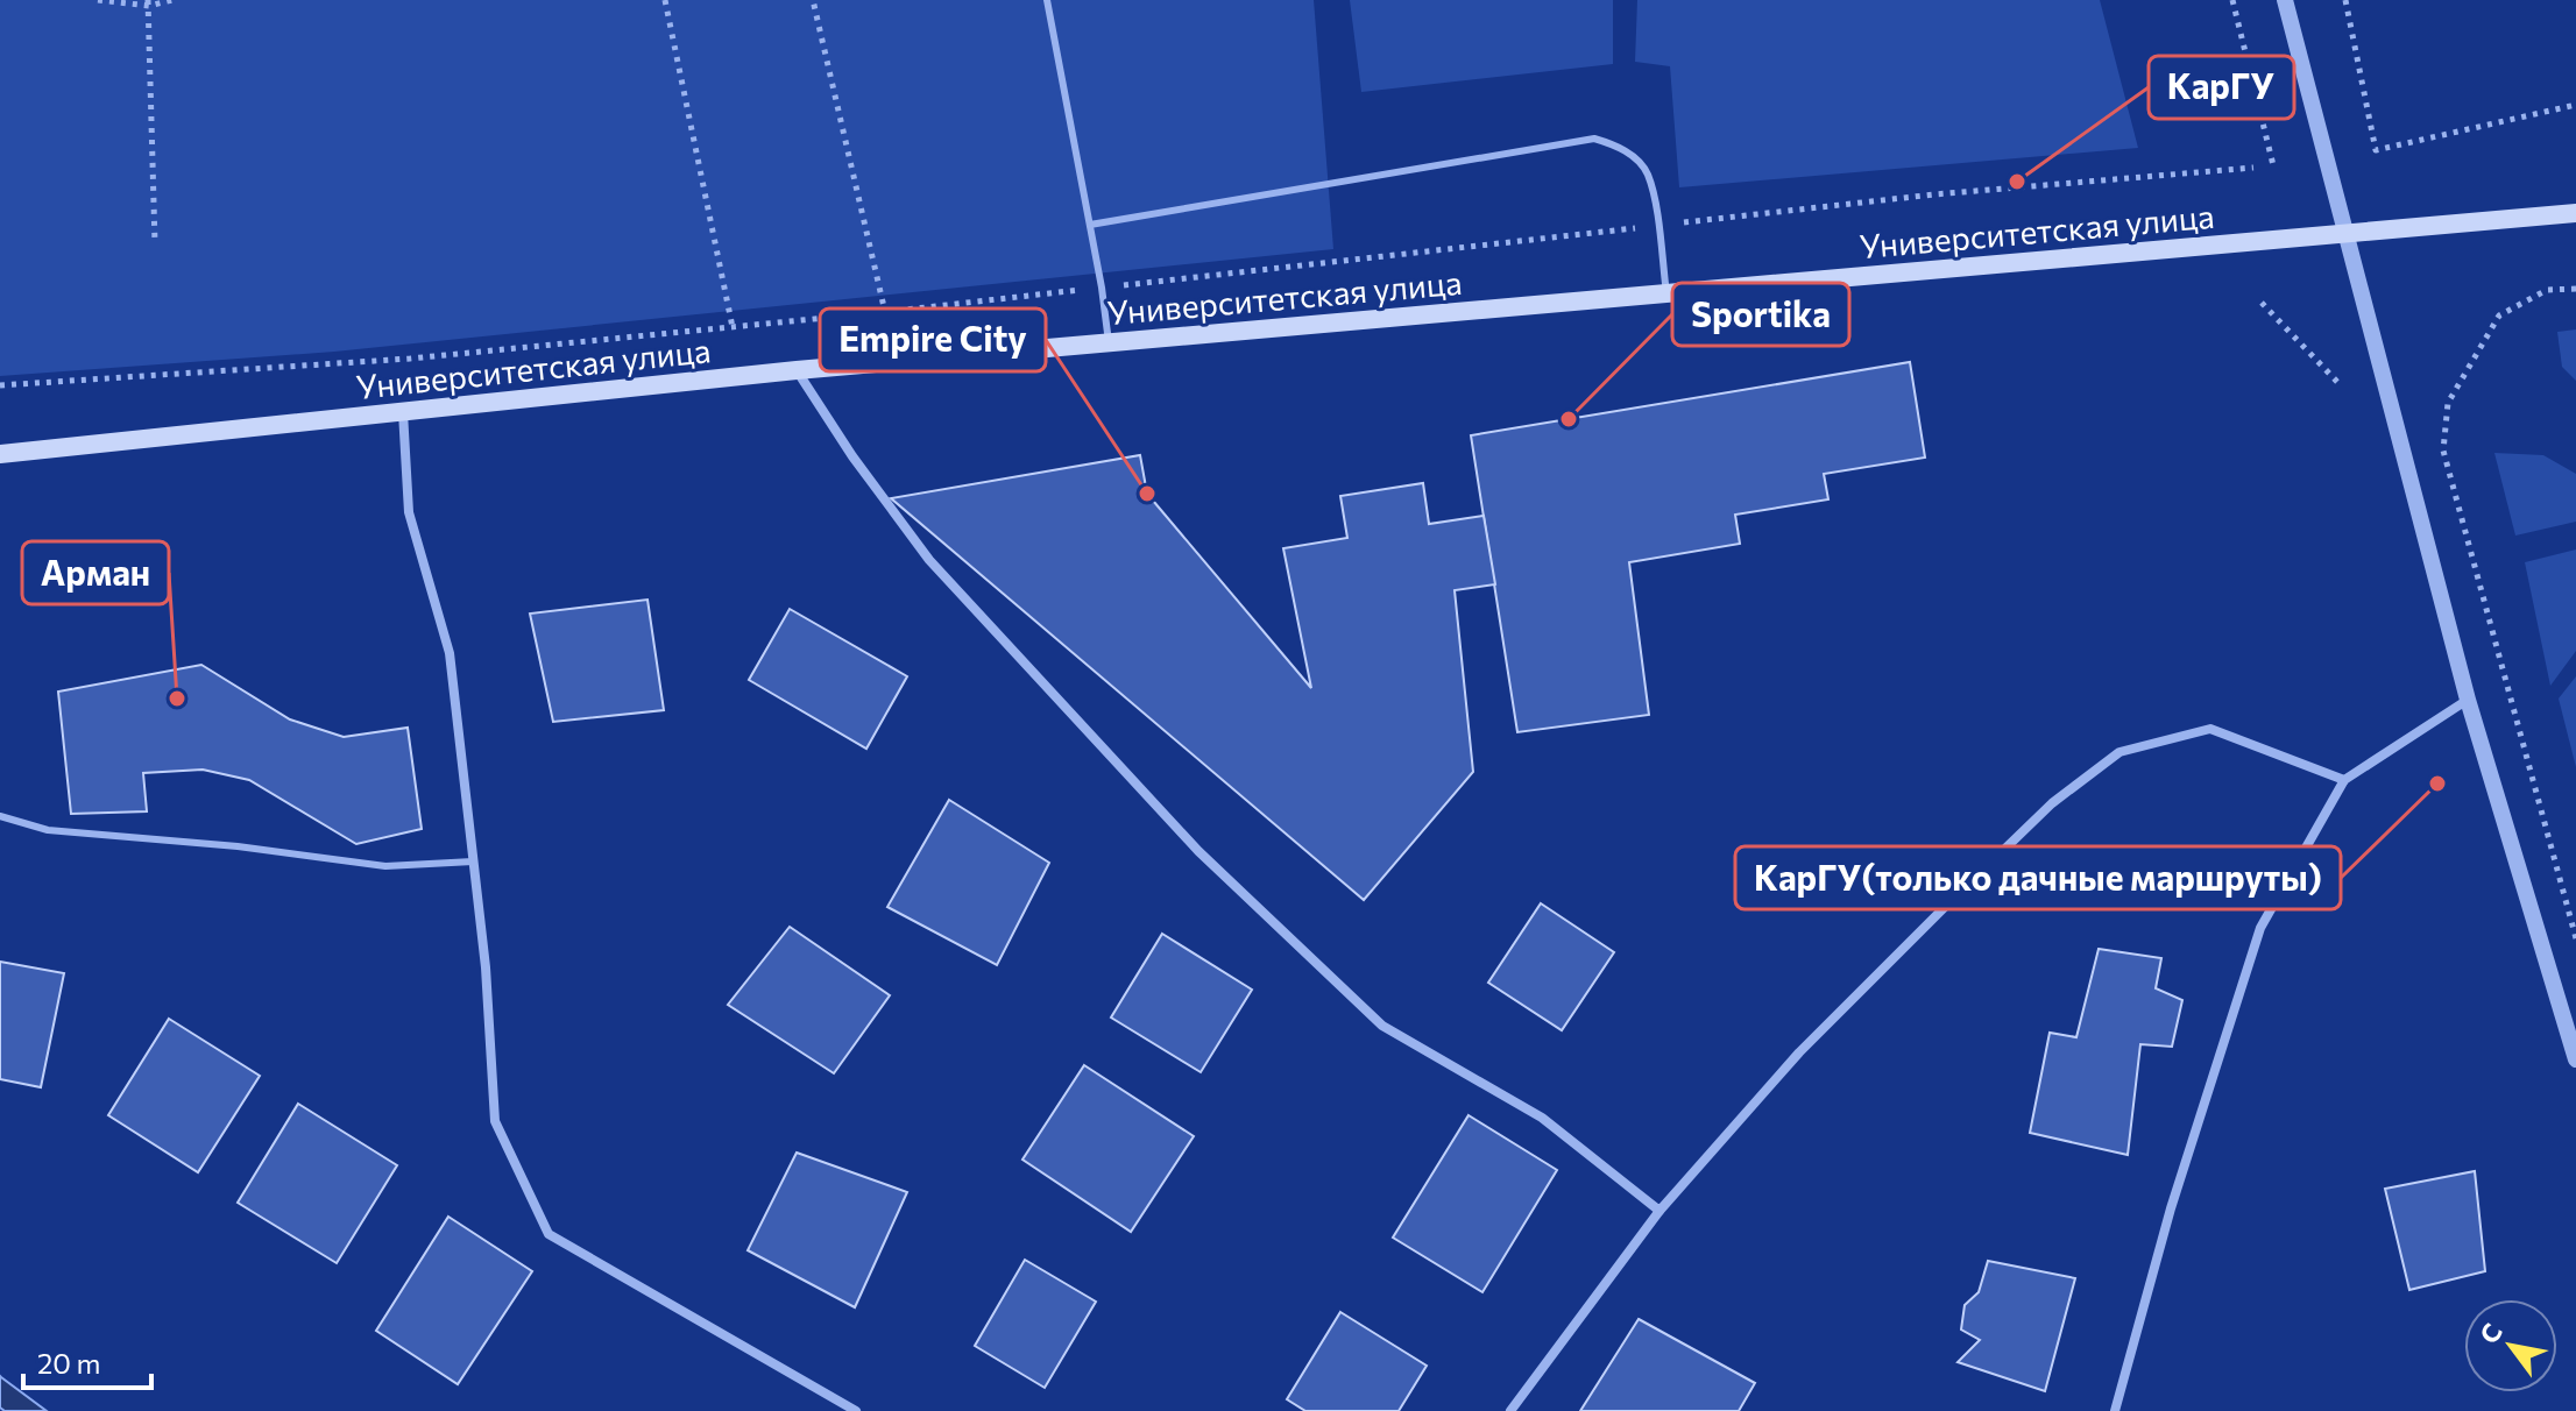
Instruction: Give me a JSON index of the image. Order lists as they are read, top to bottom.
{
  "streets": {
    "main road": ["Университетская улица"]
  },
  "places": [
    "КарГУ",
    "Sportika",
    "Empire City",
    "Арман",
    "КарГУ(только дачные маршруты)"
  ],
  "scale_bar": "20 m",
  "north": "top left"
}
